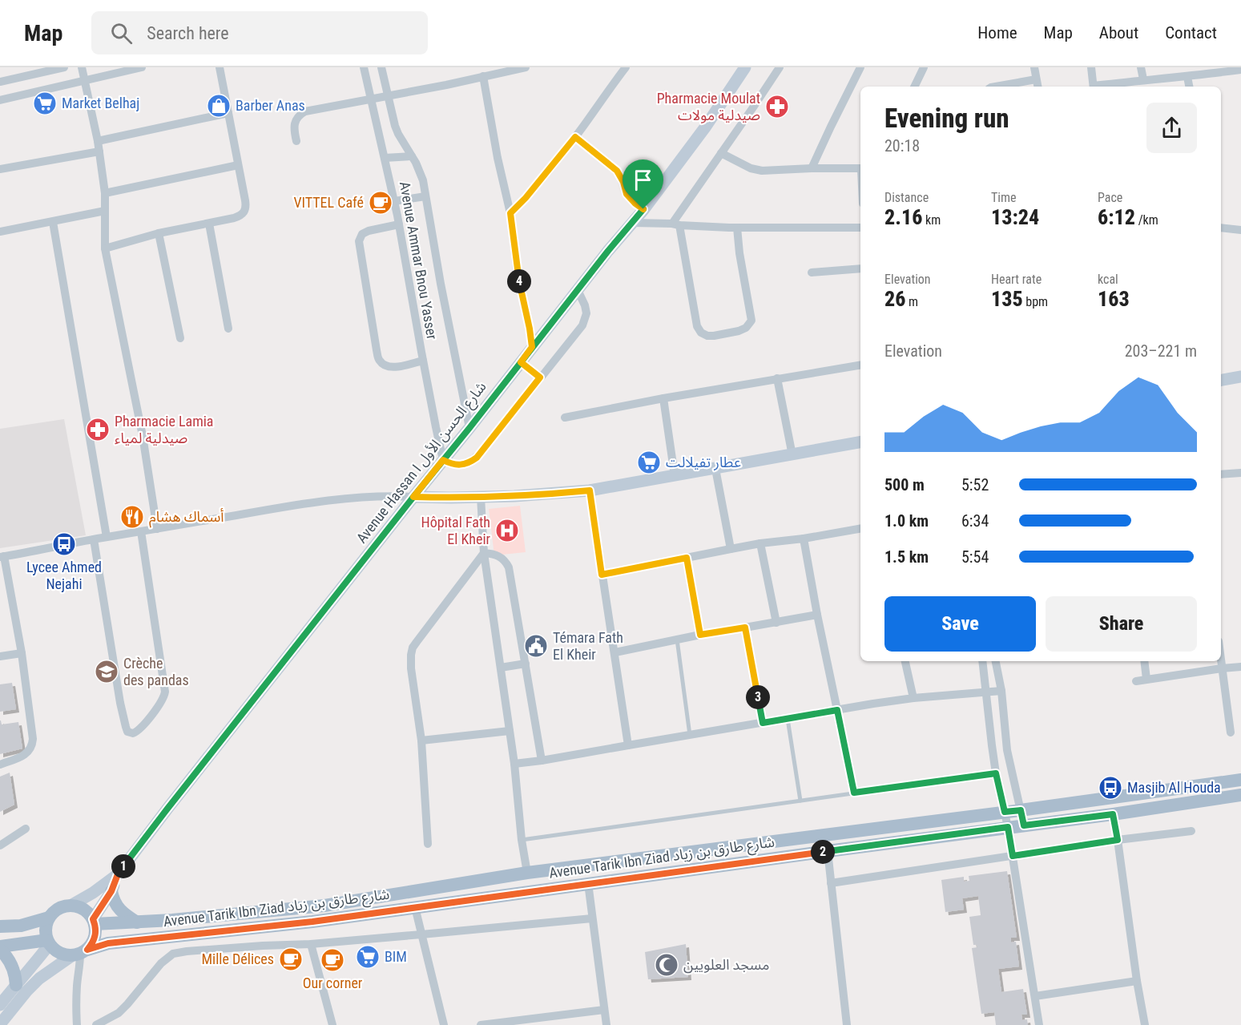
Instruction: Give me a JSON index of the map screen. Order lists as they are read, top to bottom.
{
  "streets": {
    "main road": ["Avenue Hassan I شارع الحسن الأول", "Avenue Tarik Ibn Ziad شارع طارق بن زياد"],
    "street": ["Avenue Ammar Bnou Yasser"]
  },
  "crossings": [
    ["Avenue Ammar Bnou Yasser", "Avenue Hassan I شارع الحسن الأول"],
    ["Avenue Hassan I شارع الحسن الأول", "Avenue Tarik Ibn Ziad شارع طارق بن زياد"]
  ],
  "places": {
    "supermarket": ["Market Belhaj", "عطار تفيلالت", "BIM"],
    "shop": ["Barber Anas"],
    "pharmacy": ["Pharmacie Moulat صيدلية مولات", "Pharmacie Lamia صيدلية لمياء"],
    "cafe": ["VITTEL Café", "Mille Délices", "Our corner"],
    "restaurant": ["أسماك هشام"],
    "hospital": ["Hôpital Fath El Kheir"],
    "bus stop": ["Lycee Ahmed Nejahi", "Masjib Al Houda"],
    "public building": ["Témara Fath El Kheir"],
    "school or university": ["Crèche des pandas"],
    "mosque": ["مسجد العلويين"]
  },
  "page": {
    "header": "Map",
    "search": "Search here",
    "nav": [
      "Home",
      "Map",
      "About",
      "Contact"
    ],
    "heading": ["Evening run", "20:18"],
    "stats": [
      ["Distance", "2.16 km"],
      ["Time", "13:24"],
      ["Pace", "6:12 /km"],
      ["Elevation", "26 m"],
      ["Heart rate", "135 bpm"],
      ["kcal", "163"]
    ],
    "pins": [
      "4",
      "3",
      "2",
      "1"
    ],
    "chart": ["Elevation", "203–221 m"],
    "list": [
      {
        "name": "500 m",
        "note": "5:52"
      },
      {
        "name": "1.0 km",
        "note": "6:34"
      },
      {
        "name": "1.5 km",
        "note": "5:54"
      }
    ],
    "buttons": ["Save", "Share"]
  }
}
